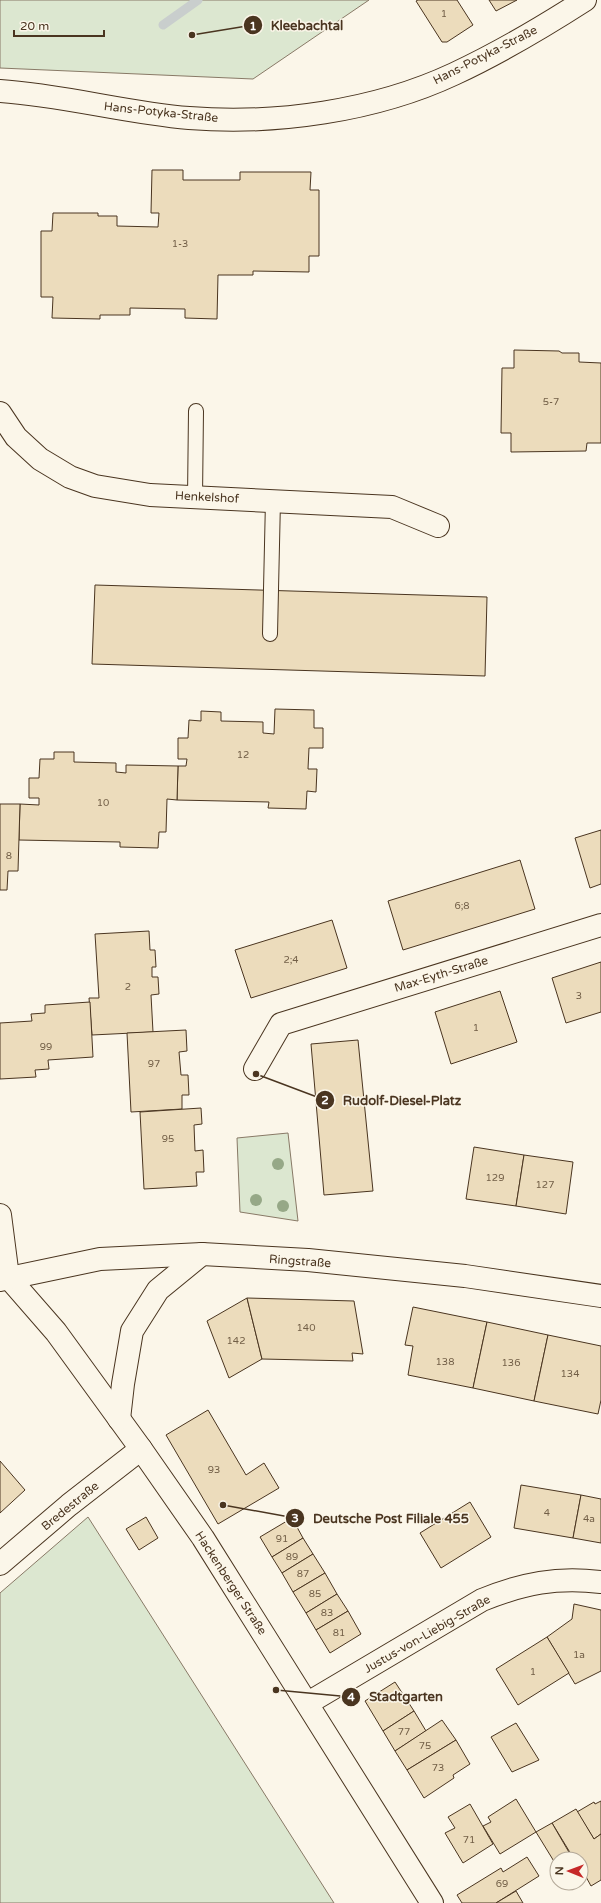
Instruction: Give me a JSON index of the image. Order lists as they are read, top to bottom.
{
  "streets": {
    "street": [
      "Hans-Potyka-Straße",
      "Henkelshof",
      "Max-Eyth-Straße",
      "Ringstraße",
      "Bredestraße",
      "Hackenberger Straße",
      "Justus-von-Liebig-Straße"
    ]
  },
  "crossings": [
    ["Ringstraße", "Hackenberger Straße"],
    ["Bredestraße", "Hackenberger Straße"],
    ["Hackenberger Straße", "Justus-von-Liebig-Straße"]
  ],
  "places": [
    "Kleebachtal",
    "Rudolf-Diesel-Platz",
    "Deutsche Post Filiale 455",
    "Stadtgarten"
  ],
  "house_numbers": [
    "1",
    "1-3",
    "5-7",
    "12",
    "10",
    "8",
    "6;8",
    "2;4",
    "2",
    "3",
    "1",
    "99",
    "97",
    "95",
    "129",
    "127",
    "140",
    "142",
    "138",
    "136",
    "134",
    "93",
    "4",
    "4a",
    "91",
    "89",
    "87",
    "85",
    "83",
    "81",
    "1a",
    "1",
    "77",
    "75",
    "73",
    "71",
    "69"
  ],
  "scale_bar": "20 m",
  "north": "left"
}
